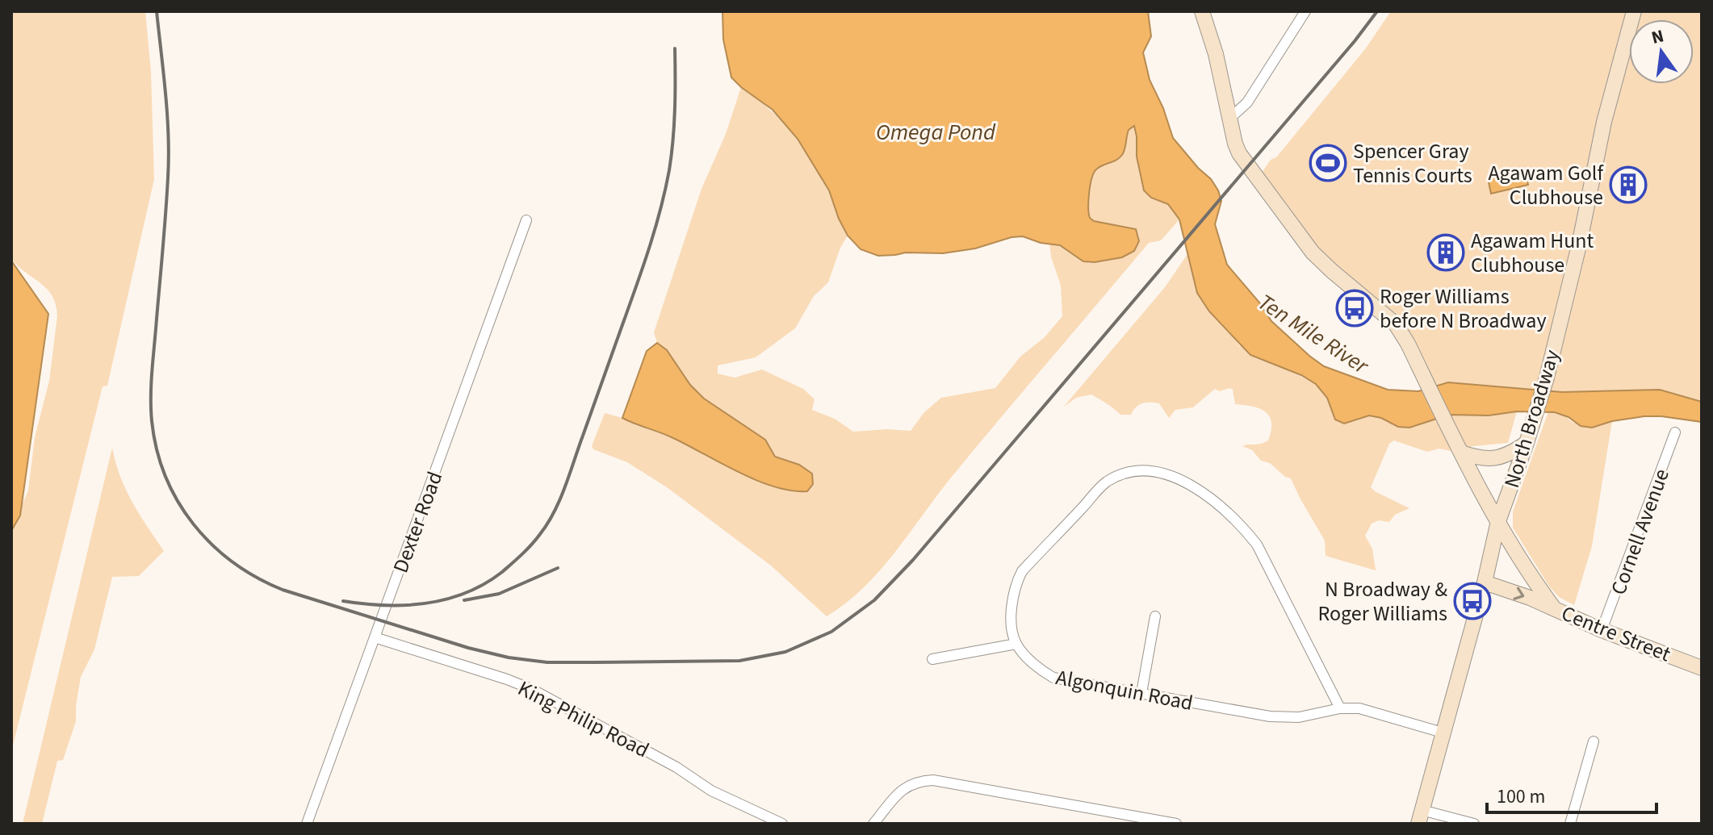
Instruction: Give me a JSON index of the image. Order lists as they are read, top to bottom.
{
  "streets": {
    "main road": ["North Broadway", "Centre Street"],
    "street": [
      "Dexter Road",
      "Cornell Avenue",
      "Algonquin Road",
      "King Philip Road"
    ]
  },
  "crossings": [
    ["North Broadway", "Centre Street"],
    ["North Broadway", "Algonquin Road"],
    ["Dexter Road", "King Philip Road"],
    ["Cornell Avenue", "Centre Street"]
  ],
  "water": ["Omega Pond", "Ten Mile River"],
  "places": {
    "sports": ["Spencer Gray Tennis Courts"],
    "building": ["Agawam Golf Clubhouse", "Agawam Hunt Clubhouse"],
    "bus stop": ["Roger Williams before N Broadway", "N Broadway & Roger Williams"]
  },
  "scale_bar": "100 m",
  "north": "top"
}
